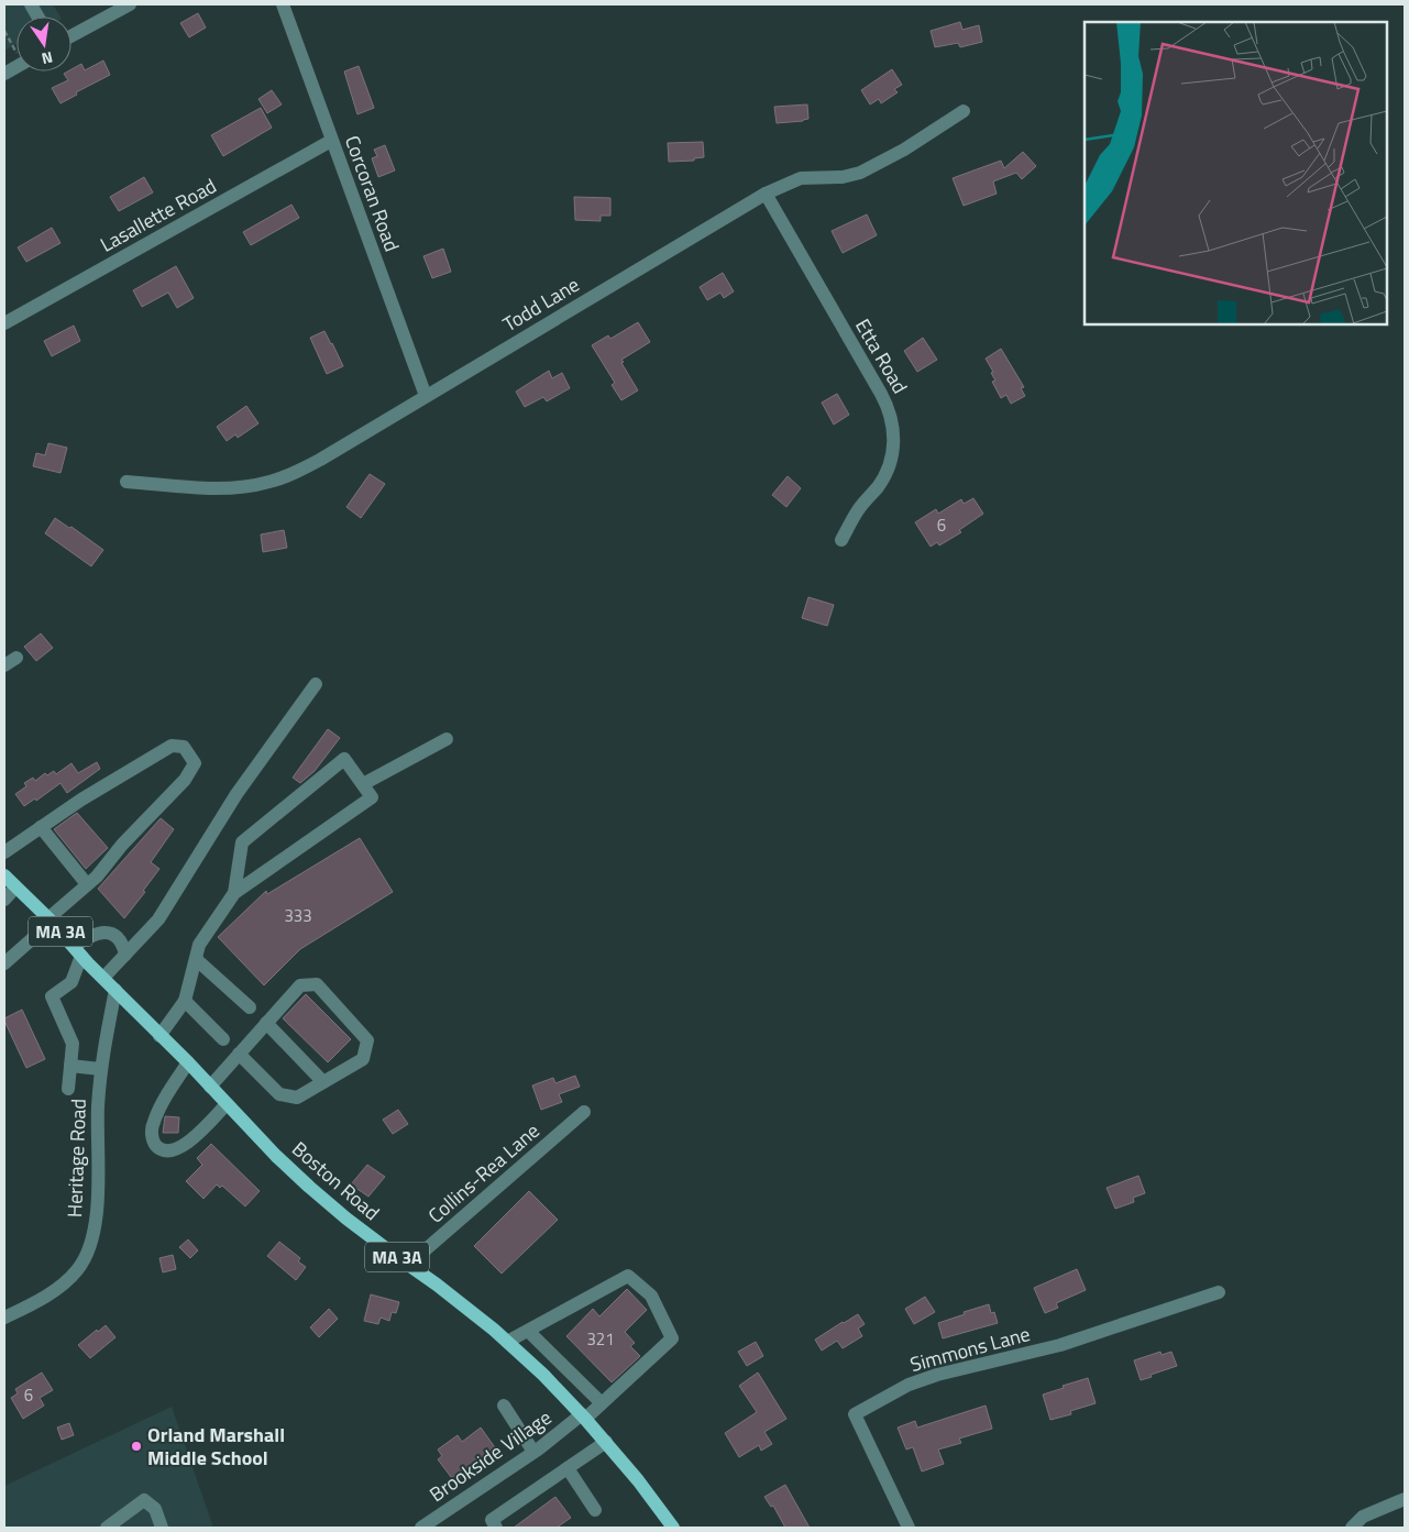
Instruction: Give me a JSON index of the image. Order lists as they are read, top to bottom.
{
  "streets": {
    "main road": ["MA 3A", "Boston Road"],
    "street": [
      "Corcoran Road",
      "Lasallette Road",
      "Todd Lane",
      "Etta Road",
      "Heritage Road",
      "Collins-Rea Lane",
      "Simmons Lane",
      "Brookside Village"
    ]
  },
  "crossings": [
    ["Corcoran Road", "Lasallette Road"],
    ["Corcoran Road", "Todd Lane"],
    ["Todd Lane", "Etta Road"],
    ["Heritage Road", "Boston Road"],
    ["Collins-Rea Lane", "Boston Road"],
    ["Boston Road", "Brookside Village"]
  ],
  "places": ["Orland Marshall Middle School"],
  "house_numbers": [
    "6",
    "333",
    "321",
    "6"
  ],
  "north": "bottom"
}
